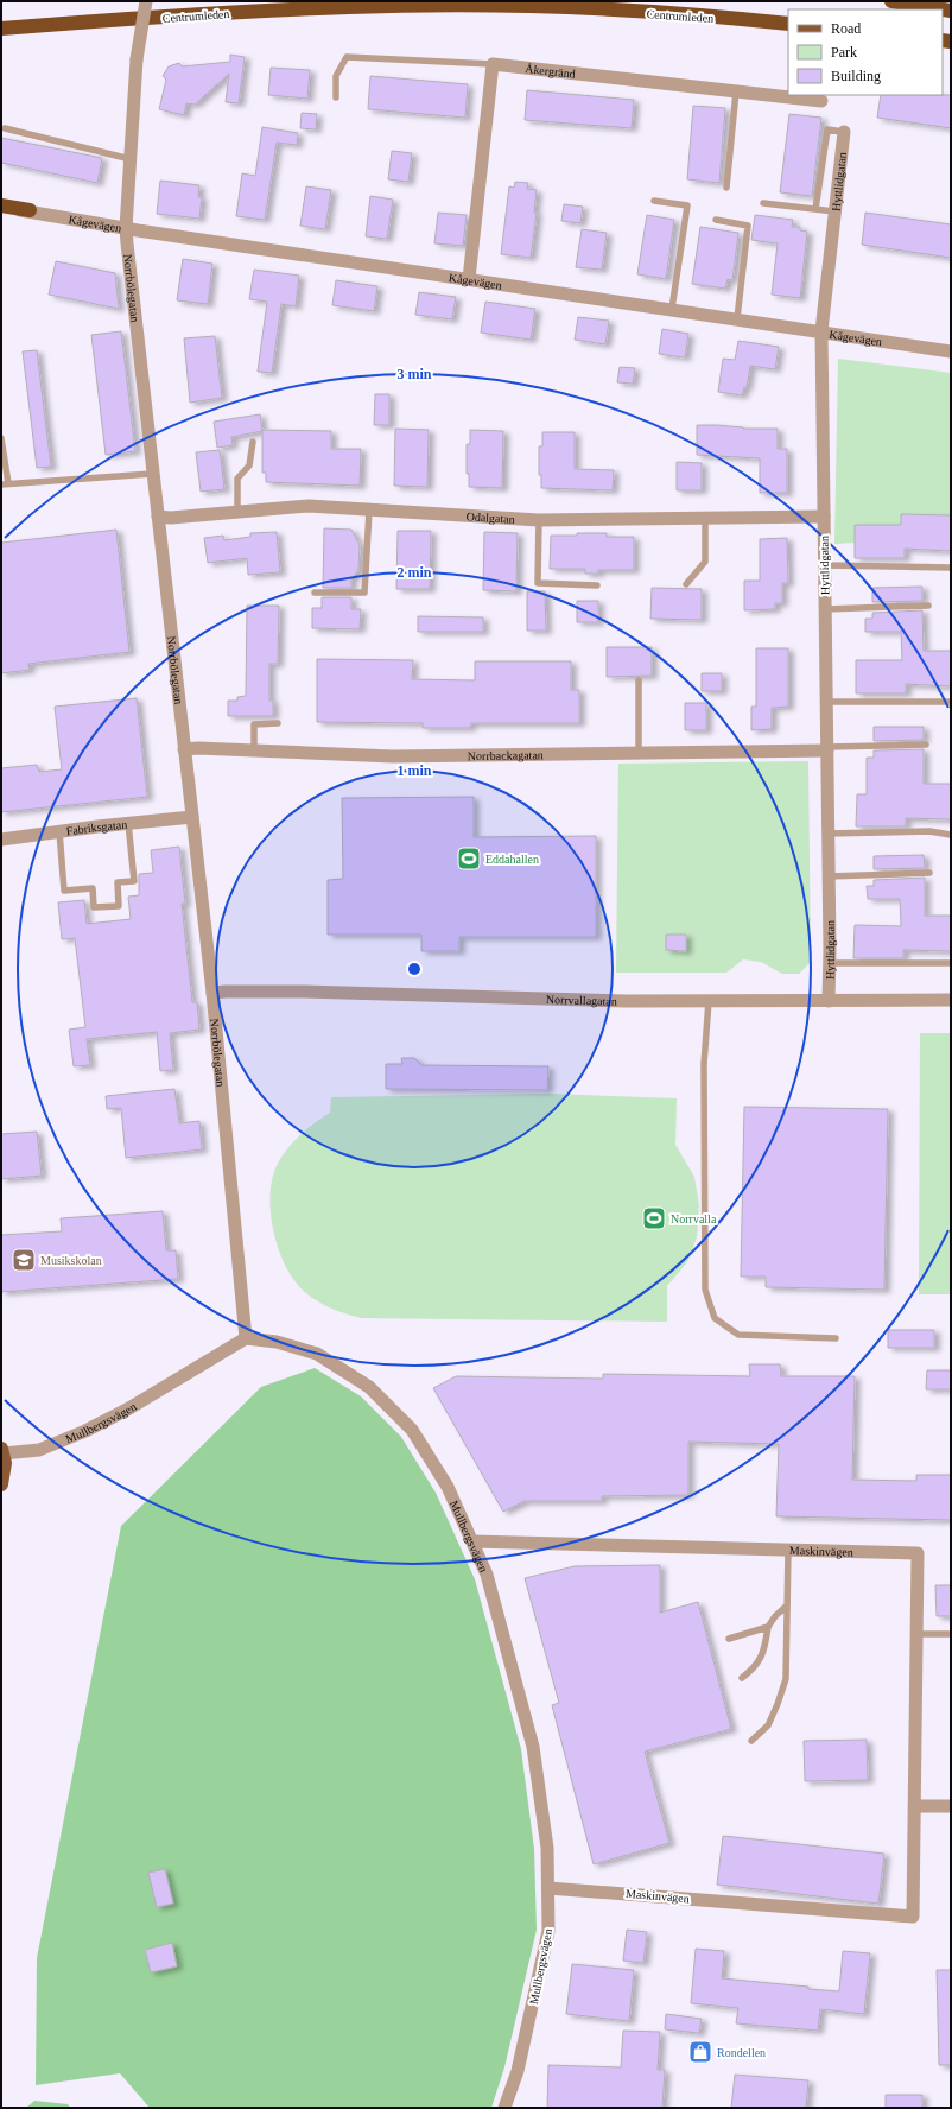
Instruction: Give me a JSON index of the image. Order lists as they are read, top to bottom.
{
  "streets": {
    "highway": ["Centrumleden"],
    "street": [
      "Åkergränd",
      "Hyttlidgatan",
      "Kågevägen",
      "Norrbölegatan",
      "Odalgatan",
      "Norrbackagatan",
      "Fabriksgatan",
      "Norrvallagatan",
      "Mullbergsvägen",
      "Maskinvägen"
    ]
  },
  "crossings": [
    ["Hyttlidgatan", "Kågevägen"],
    ["Hyttlidgatan", "Odalgatan"],
    ["Hyttlidgatan", "Norrbackagatan"],
    ["Hyttlidgatan", "Norrvallagatan"],
    ["Kågevägen", "Norrbölegatan"],
    ["Norrbölegatan", "Odalgatan"],
    ["Norrbölegatan", "Norrbackagatan"],
    ["Norrbölegatan", "Fabriksgatan"],
    ["Norrbölegatan", "Norrvallagatan"],
    ["Norrbölegatan", "Mullbergsvägen"],
    ["Mullbergsvägen", "Maskinvägen"]
  ],
  "places": {
    "sports": ["Eddahallen", "Norrvalla"],
    "school or university": ["Musikskolan"],
    "shop": ["Rondellen"]
  },
  "legend": ["Road", "Park", "Building"],
  "rings": ["3 min", "2 min", "1 min"]
}
